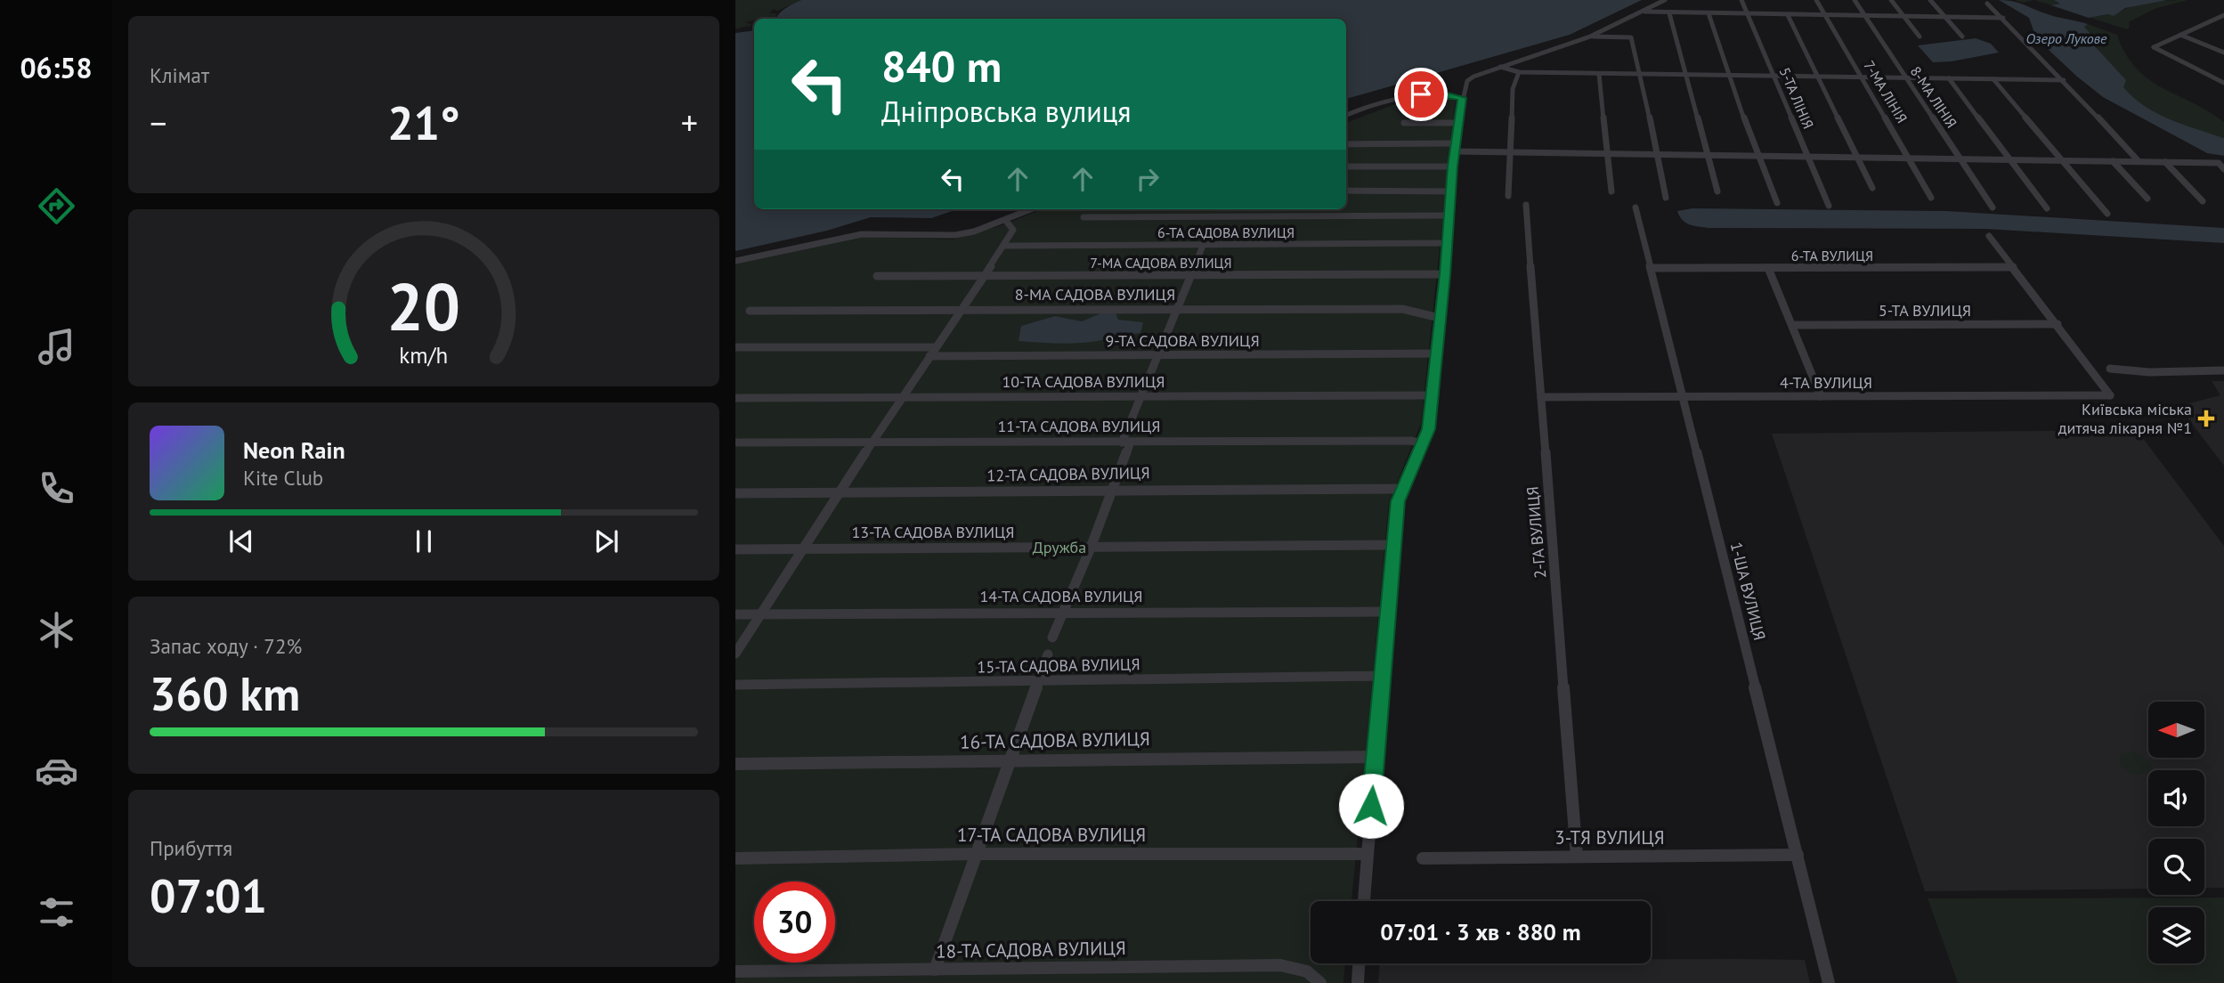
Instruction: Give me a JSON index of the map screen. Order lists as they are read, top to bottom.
{
  "streets": {
    "street": [
      "7-МА ЛІНІЯ",
      "8-МА ЛІНІЯ",
      "5-ТА ЛІНІЯ",
      "6-ТА САДОВА ВУЛИЦЯ",
      "6-ТА ВУЛИЦЯ",
      "7-МА САДОВА ВУЛИЦЯ",
      "8-МА САДОВА ВУЛИЦЯ",
      "5-ТА ВУЛИЦЯ",
      "9-ТА САДОВА ВУЛИЦЯ",
      "10-ТА САДОВА ВУЛИЦЯ",
      "4-ТА ВУЛИЦЯ",
      "11-ТА САДОВА ВУЛИЦЯ",
      "12-ТА САДОВА ВУЛИЦЯ",
      "13-ТА САДОВА ВУЛИЦЯ",
      "2-ГА ВУЛИЦЯ",
      "1-ША ВУЛИЦЯ",
      "14-ТА САДОВА ВУЛИЦЯ",
      "15-ТА САДОВА ВУЛИЦЯ",
      "16-ТА САДОВА ВУЛИЦЯ",
      "17-ТА САДОВА ВУЛИЦЯ",
      "3-ТЯ ВУЛИЦЯ",
      "18-ТА САДОВА ВУЛИЦЯ"
    ]
  },
  "crossings": [
    ["6-ТА ВУЛИЦЯ", "1-ША ВУЛИЦЯ"],
    ["5-ТА ВУЛИЦЯ", "4-ТА ВУЛИЦЯ"],
    ["4-ТА ВУЛИЦЯ", "2-ГА ВУЛИЦЯ"],
    ["4-ТА ВУЛИЦЯ", "1-ША ВУЛИЦЯ"],
    ["2-ГА ВУЛИЦЯ", "3-ТЯ ВУЛИЦЯ"],
    ["1-ША ВУЛИЦЯ", "3-ТЯ ВУЛИЦЯ"]
  ],
  "water": ["Озеро Лукове"],
  "parks": ["Дружба"],
  "places": {
    "health": ["Київська міська дитяча лікарня №1"]
  },
  "north": "left",
  "page": {
    "tabs": "06:58",
    "tile": [
      "Клімат",
      ["Запас ходу · 72%", "360 km"],
      ["Прибуття", "07:01"]
    ],
    "turn": ["840 m", "Дніпровська вулиця"],
    "heat": ["−", "21°", "+"],
    "song": ["Neon Rain", "Kite Club"],
    "limit": "30",
    "trip": "07:01 · 3 хв · 880 m",
    "gauge": ["20", "km/h"]
  }
}
